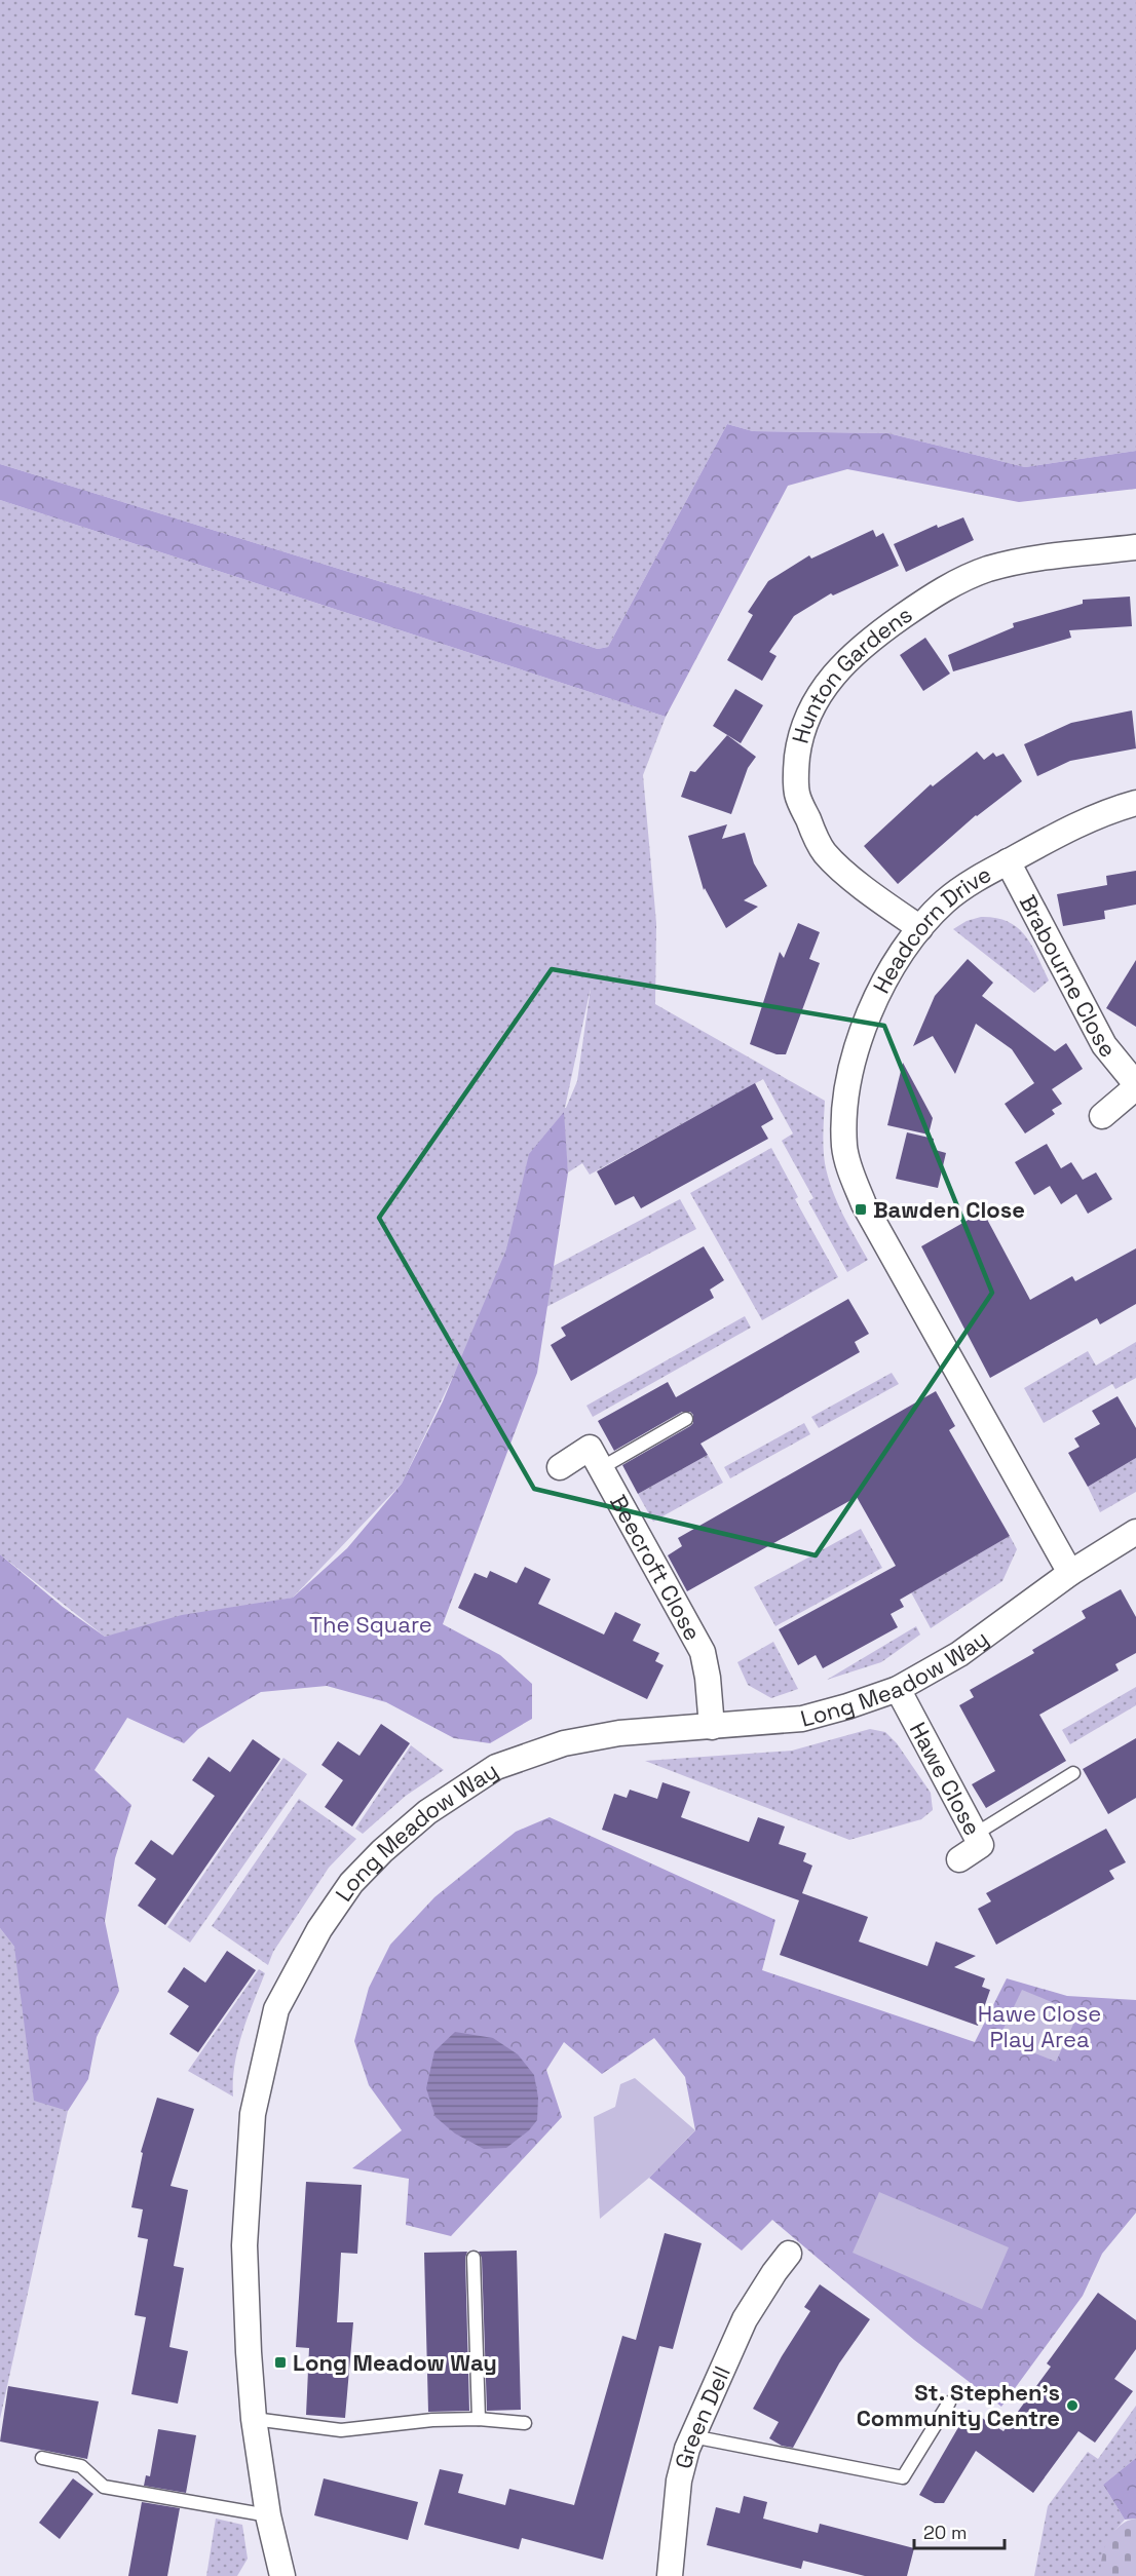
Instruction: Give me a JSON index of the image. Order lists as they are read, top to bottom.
{
  "streets": {
    "street": [
      "Hunton Gardens",
      "Headcorn Drive",
      "Brabourne Close",
      "Beecroft Close",
      "Long Meadow Way",
      "Hawe Close",
      "Green Dell"
    ]
  },
  "crossings": [
    ["Hunton Gardens", "Headcorn Drive"],
    ["Headcorn Drive", "Brabourne Close"],
    ["Headcorn Drive", "Long Meadow Way"],
    ["Beecroft Close", "Long Meadow Way"],
    ["Long Meadow Way", "Hawe Close"]
  ],
  "parks": ["The Square", "Hawe Close Play Area"],
  "places": {
    "transit": ["Bawden Close", "Long Meadow Way"],
    "other": ["St. Stephen's Community Centre"]
  },
  "scale_bar": "20 m"
}
